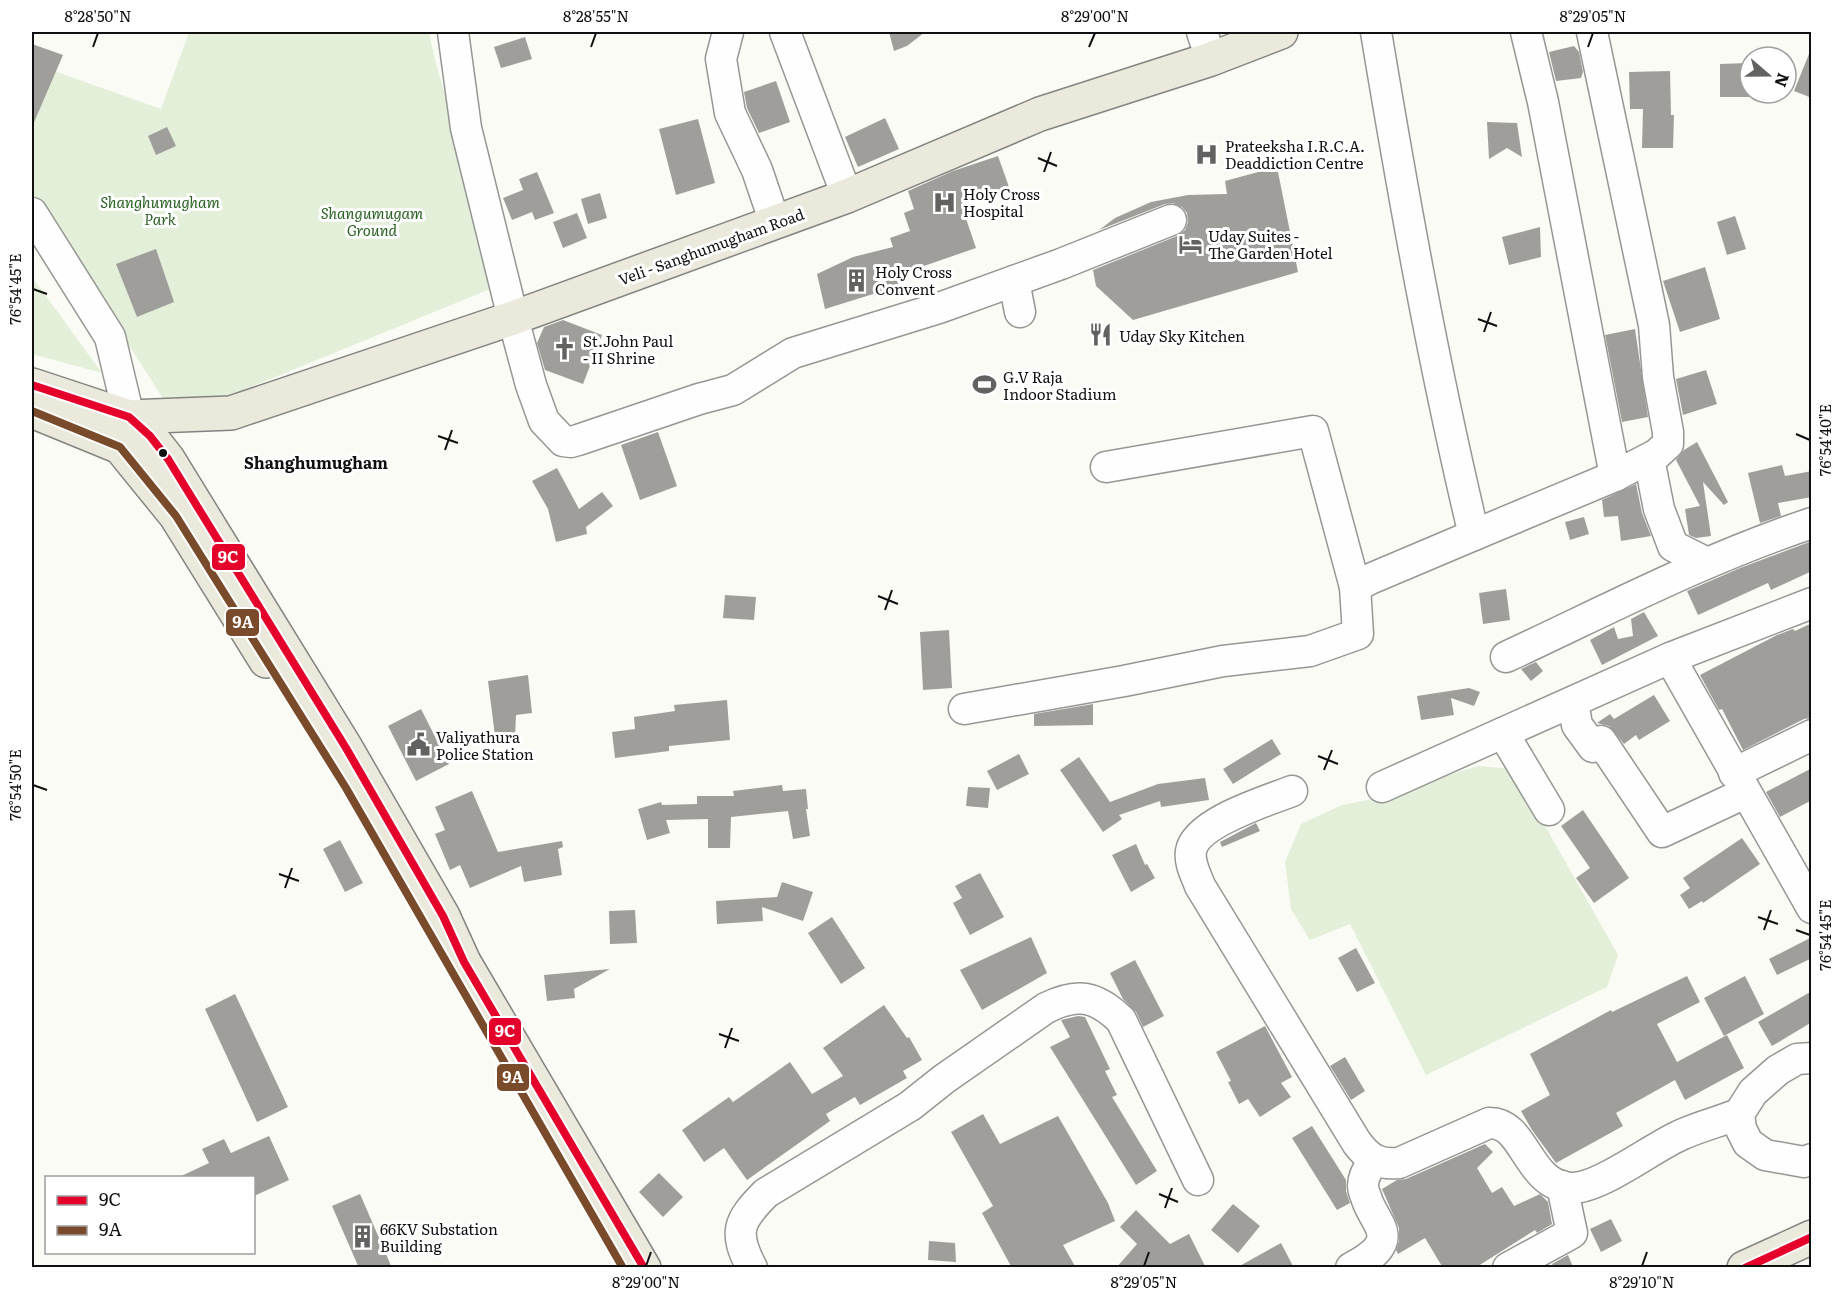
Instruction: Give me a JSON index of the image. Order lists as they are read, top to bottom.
{
  "streets": {
    "main road": ["Veli - Sanghumugham Road"]
  },
  "districts": ["Shanghumugham"],
  "parks": ["Shanghumugham Park", "Shangumugam Ground"],
  "places": {
    "hospital": ["Prateeksha I.R.C.A. Deaddiction Centre", "Holy Cross Hospital"],
    "hotel": ["Uday Suites - The Garden Hotel"],
    "building": ["Holy Cross Convent", "66KV Substation Building"],
    "restaurant": ["Uday Sky Kitchen"],
    "church": ["St.John Paul - II Shrine"],
    "sports": ["G.V Raja Indoor Stadium"],
    "public building": ["Valiyathura Police Station"]
  },
  "lines": ["transit line 9C", "transit line 9A"],
  "legend": ["9C", "9A"],
  "north": "right",
  "coordinates": [
    "8°28'50\"N",
    "8°28'55\"N",
    "8°29'00\"N",
    "8°29'05\"N",
    "76°54'45\"E",
    "76°54'40\"E",
    "76°54'50\"E",
    "8°29'10\"N"
  ]
}
